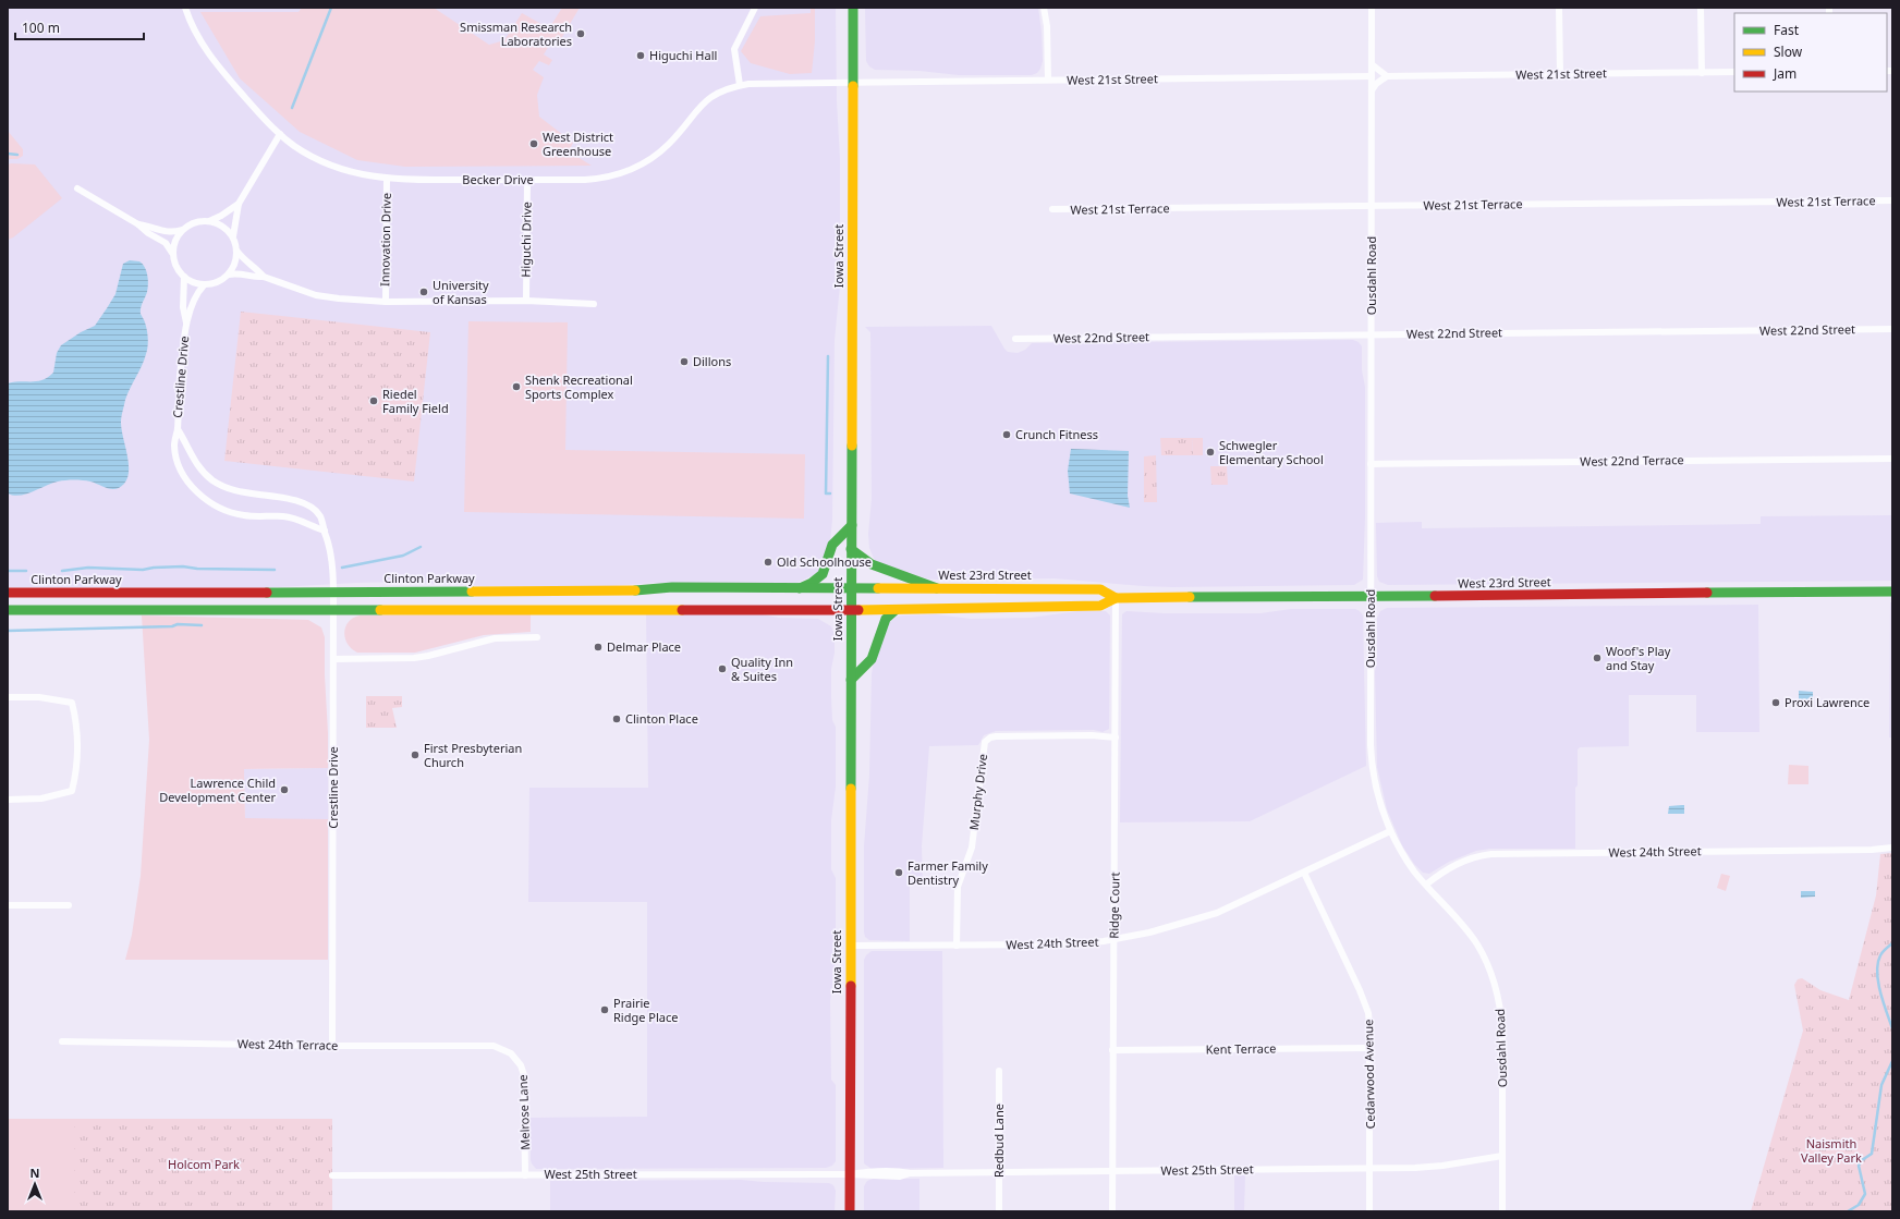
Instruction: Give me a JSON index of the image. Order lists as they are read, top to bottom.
{
  "streets": {
    "main road": ["Iowa Street", "West 23rd Street", "Clinton Parkway"],
    "street": [
      "West 21st Street",
      "Becker Drive",
      "West 21st Terrace",
      "Innovation Drive",
      "Higuchi Drive",
      "Ousdahl Road",
      "West 22nd Street",
      "Crestline Drive",
      "West 22nd Terrace",
      "Murphy Drive",
      "West 24th Street",
      "Ridge Court",
      "West 24th Terrace",
      "Kent Terrace",
      "Cedarwood Avenue",
      "Melrose Lane",
      "Redbud Lane",
      "West 25th Street"
    ]
  },
  "crossings": [
    ["West 21st Street", "Becker Drive"],
    ["West 21st Street", "Iowa Street"],
    ["West 21st Street", "Ousdahl Road"],
    ["Becker Drive", "Innovation Drive"],
    ["Becker Drive", "Higuchi Drive"],
    ["Becker Drive", "Iowa Street"],
    ["West 21st Terrace", "Ousdahl Road"],
    ["Iowa Street", "West 23rd Street"],
    ["Iowa Street", "Clinton Parkway"],
    ["Iowa Street", "West 24th Street"],
    ["Iowa Street", "West 25th Street"],
    ["Ousdahl Road", "West 22nd Street"],
    ["Ousdahl Road", "West 22nd Terrace"],
    ["Ousdahl Road", "West 23rd Street"],
    ["Ousdahl Road", "West 24th Street"],
    ["Ousdahl Road", "West 25th Street"],
    ["Crestline Drive", "Clinton Parkway"],
    ["Crestline Drive", "West 24th Terrace"],
    ["West 23rd Street", "Clinton Parkway"],
    ["West 23rd Street", "Ridge Court"],
    ["Murphy Drive", "West 24th Street"],
    ["Murphy Drive", "Ridge Court"],
    ["West 24th Street", "Ridge Court"],
    ["West 24th Street", "Cedarwood Avenue"],
    ["Ridge Court", "Kent Terrace"],
    ["Ridge Court", "West 25th Street"],
    ["West 24th Terrace", "Melrose Lane"],
    ["Kent Terrace", "Cedarwood Avenue"],
    ["Cedarwood Avenue", "West 25th Street"],
    ["Melrose Lane", "West 25th Street"],
    ["Redbud Lane", "West 25th Street"]
  ],
  "parks": ["Naismith Valley Park", "Holcom Park"],
  "places": [
    "Smissman Research Laboratories",
    "Higuchi Hall",
    "West District Greenhouse",
    "University of Kansas",
    "Dillons",
    "Shenk Recreational Sports Complex",
    "Riedel Family Field",
    "Crunch Fitness",
    "Schwegler Elementary School",
    "Old Schoolhouse",
    "Delmar Place",
    "Woof's Play and Stay",
    "Quality Inn & Suites",
    "Proxi Lawrence",
    "Clinton Place",
    "First Presbyterian Church",
    "Lawrence Child Development Center",
    "Farmer Family Dentistry",
    "Prairie Ridge Place"
  ],
  "legend": ["Fast", "Slow", "Jam"],
  "scale_bar": "100 m",
  "north": "top"
}
